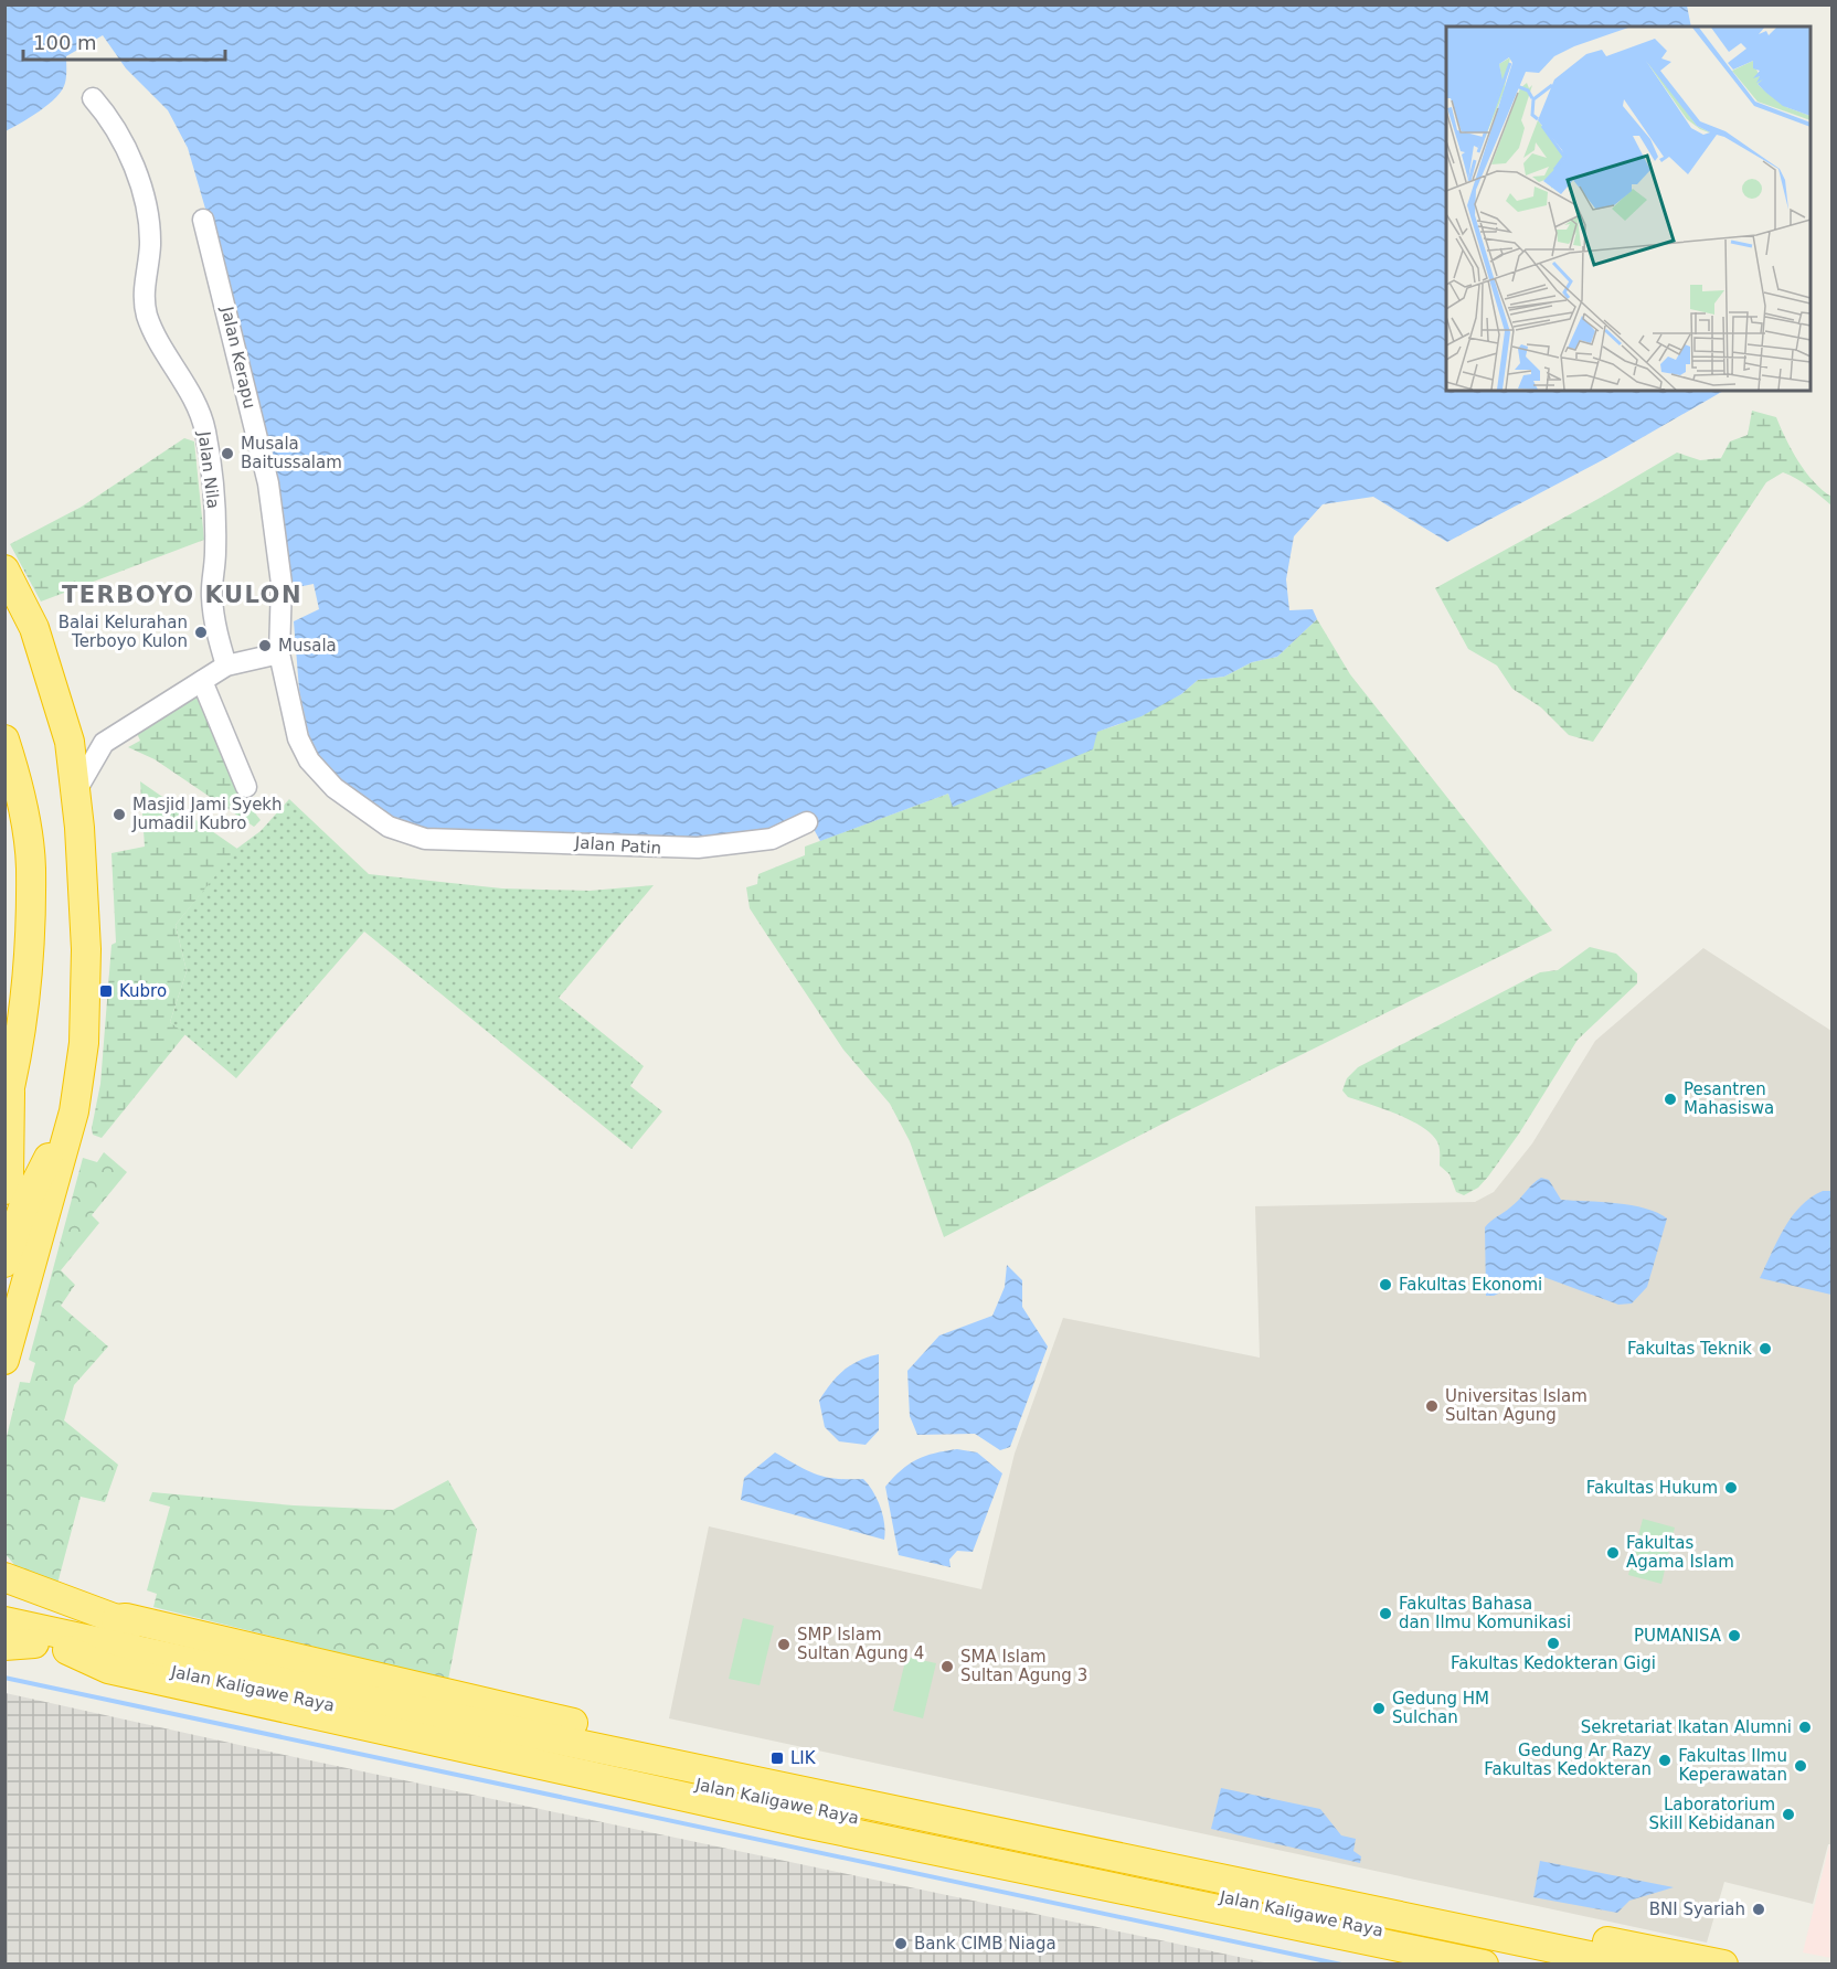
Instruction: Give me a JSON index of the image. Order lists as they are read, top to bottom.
{
  "streets": {
    "highway": ["Jalan Kaligawe Raya"],
    "street": ["Jalan Kerapu", "Jalan Nila", "Jalan Patin"]
  },
  "crossings": [
    ["Jalan Kerapu", "Jalan Patin"]
  ],
  "districts": ["TERBOYO KULON"],
  "places": {
    "other": [
      "Musala Baitussalam",
      "Balai Kelurahan Terboyo Kulon",
      "Musala",
      "Masjid Jami Syekh Jumadil Kubro",
      "Pesantren Mahasiswa",
      "Fakultas Ekonomi",
      "Fakultas Teknik",
      "Universitas Islam Sultan Agung",
      "Fakultas Hukum",
      "Fakultas Agama Islam",
      "Fakultas Bahasa dan Ilmu Komunikasi",
      "PUMANISA",
      "Fakultas Kedokteran Gigi",
      "SMP Islam Sultan Agung 4",
      "SMA Islam Sultan Agung 3",
      "Gedung HM Sulchan",
      "Sekretariat Ikatan Alumni",
      "Gedung Ar Razy Fakultas Kedokteran",
      "Fakultas Ilmu Keperawatan",
      "Laboratorium Skill Kebidanan",
      "BNI Syariah",
      "Bank CIMB Niaga"
    ],
    "transit": ["Kubro", "LIK"]
  },
  "scale_bar": "100 m"
}
